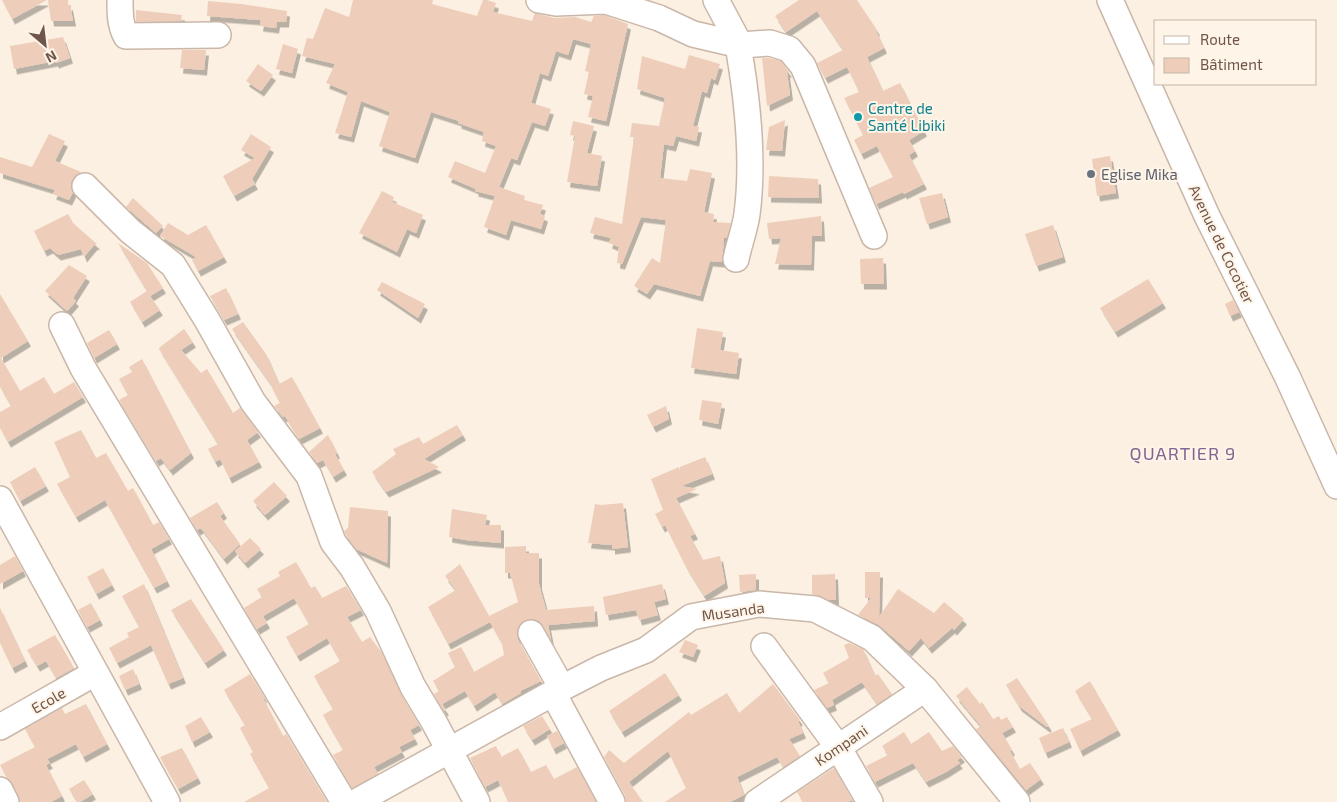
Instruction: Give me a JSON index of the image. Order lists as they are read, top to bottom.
{
  "streets": {
    "street": [
      "Avenue de Cocotier",
      "Musanda",
      "Ecole",
      "Kompani"
    ]
  },
  "crossings": [
    ["Musanda", "Kompani"]
  ],
  "districts": ["QUARTIER 9"],
  "places": ["Centre de Santé Libiki", "Eglise Mika"],
  "legend": ["Route", "Bâtiment"],
  "north": "bottom right"
}
